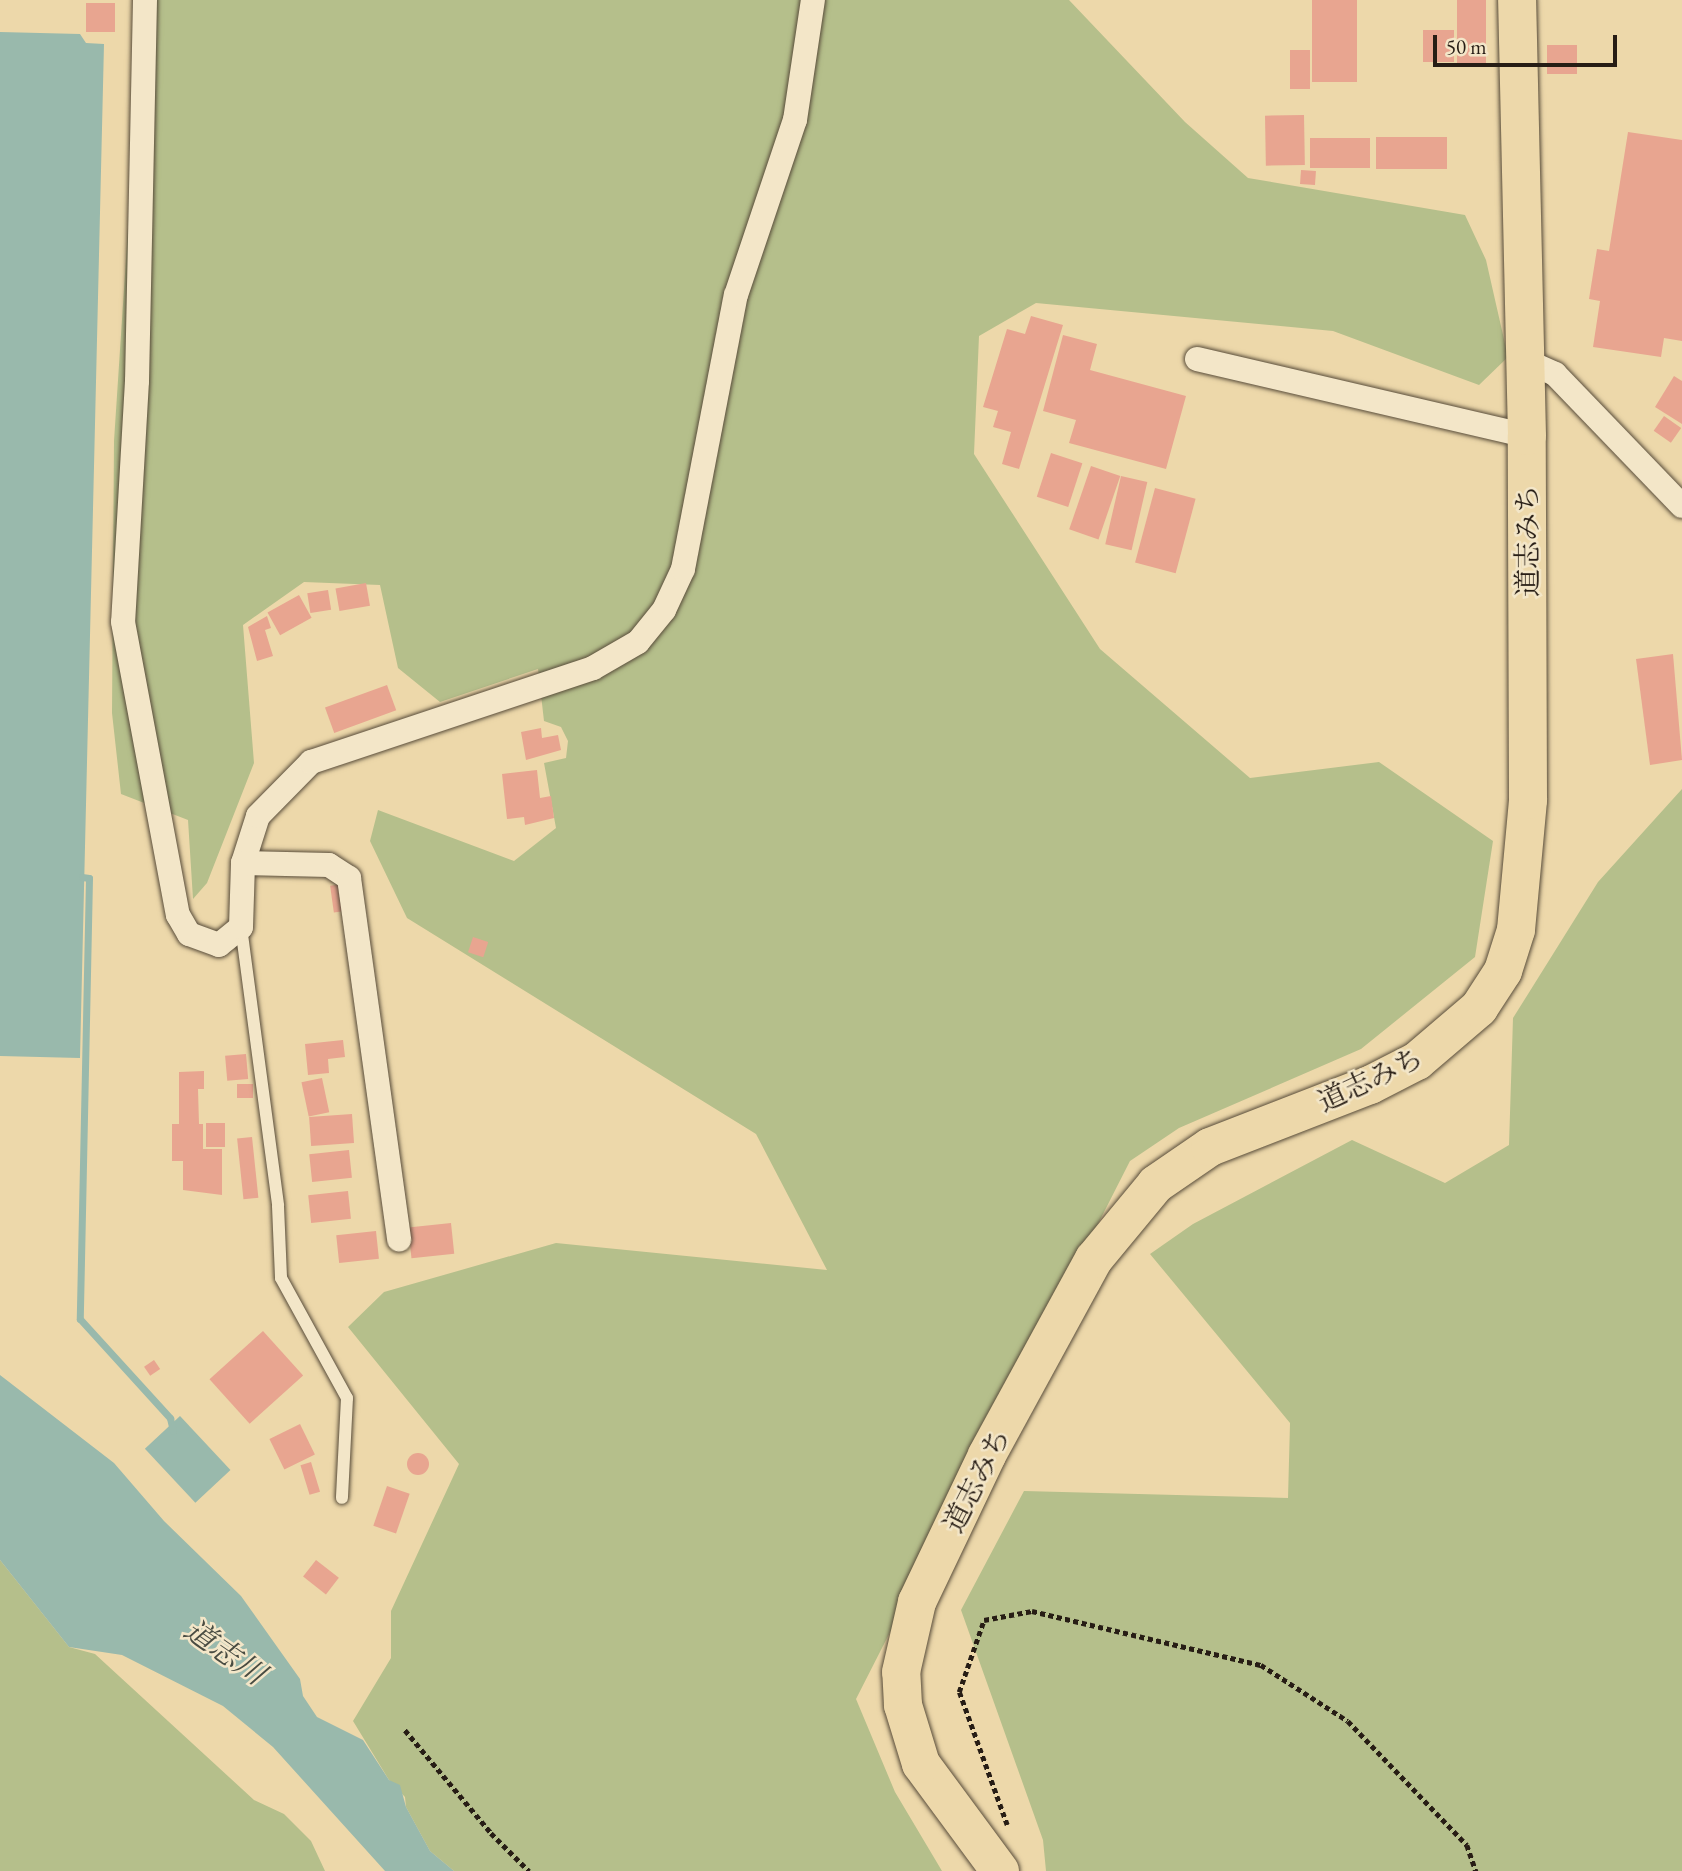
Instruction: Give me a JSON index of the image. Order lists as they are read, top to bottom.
{
  "streets": {
    "highway": ["道志みち"]
  },
  "water": ["道志川"],
  "scale_bar": "50 m"
}
